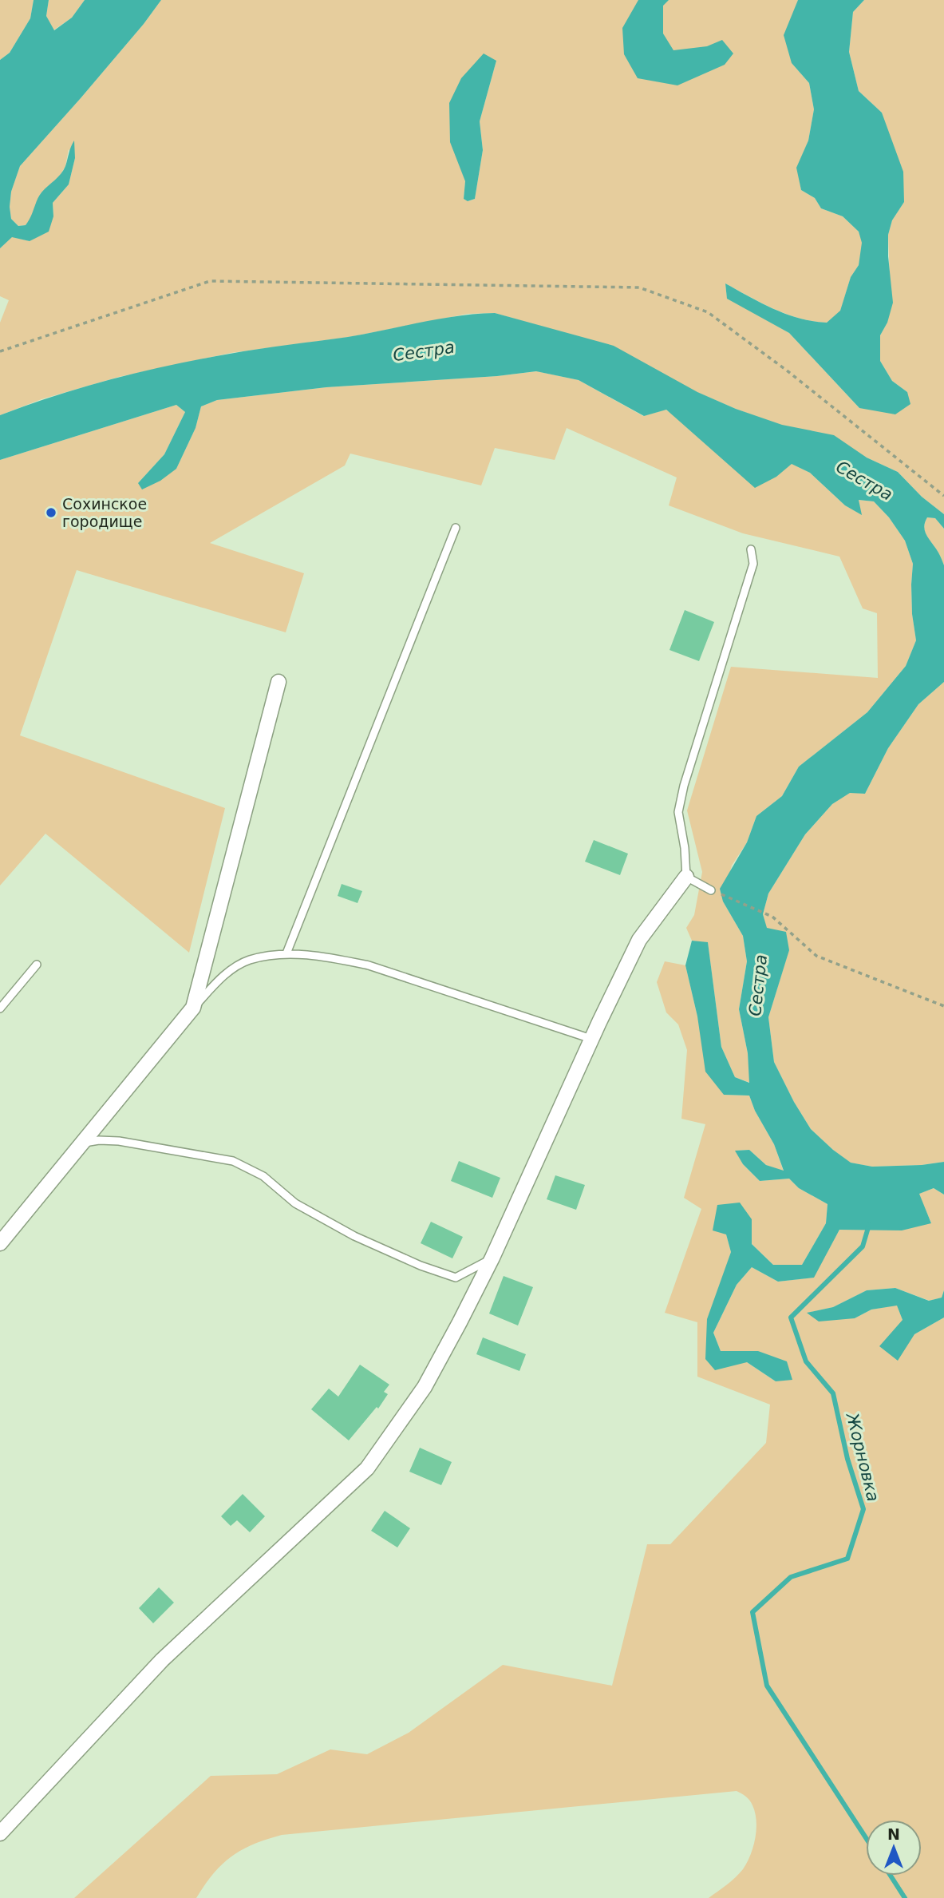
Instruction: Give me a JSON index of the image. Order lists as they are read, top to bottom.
{
  "water": ["Сестра", "Жорновка"],
  "places": ["Сохинское городище"],
  "north": "top"
}
